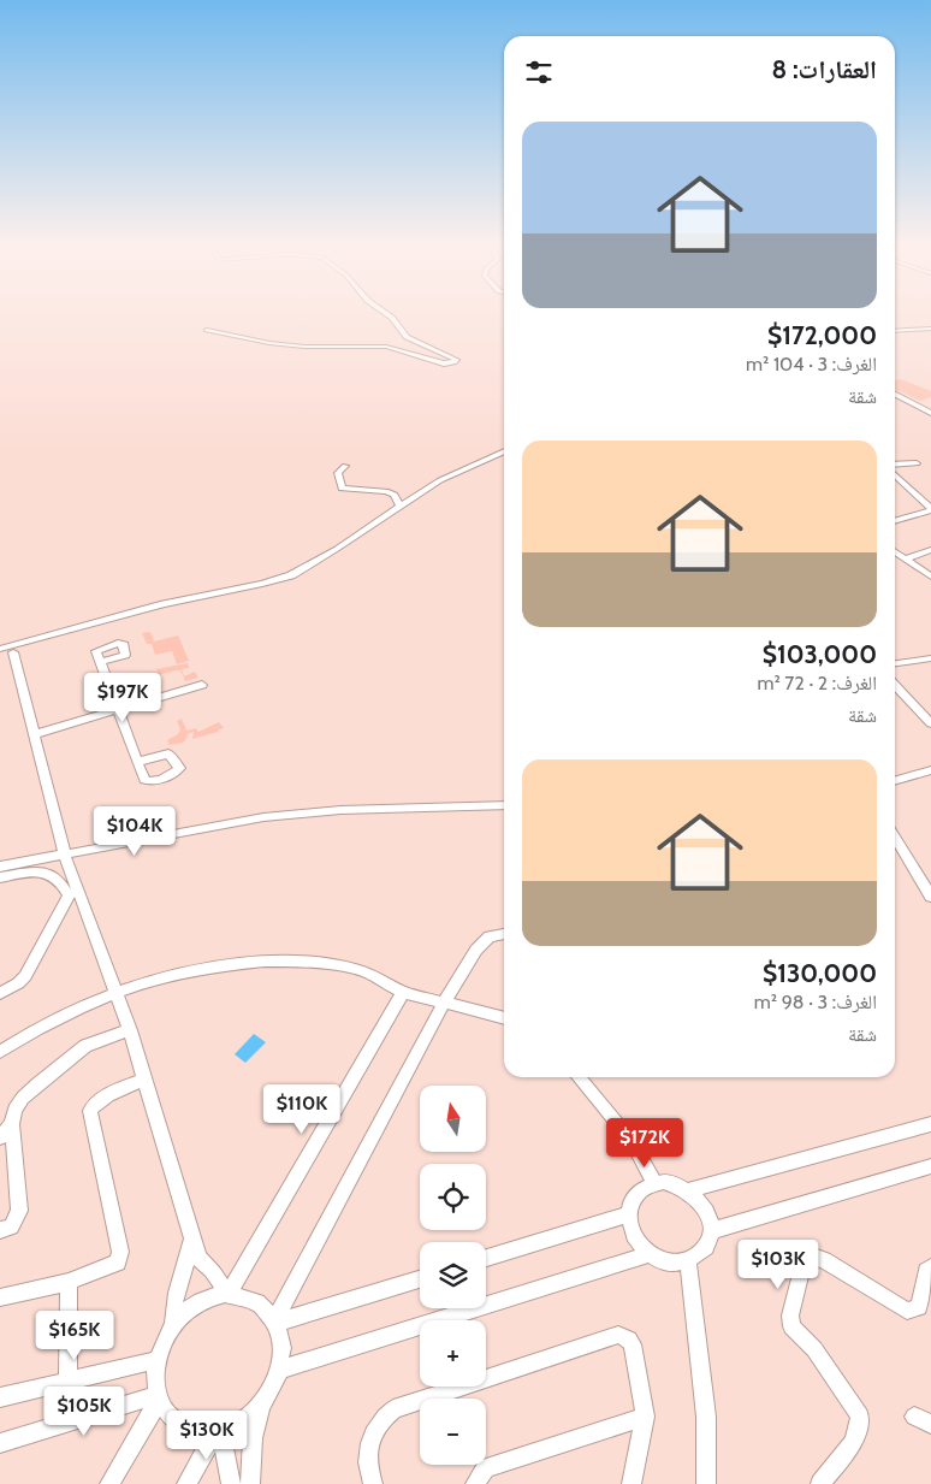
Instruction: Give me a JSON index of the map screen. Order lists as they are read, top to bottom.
{
  "north": "top",
  "page": {
    "heading": "العقارات: 8",
    "list": [
      {
        "name": "$172,000",
        "note": "الغرف: 3 · 104 m² · شقة"
      },
      {
        "name": "$103,000",
        "note": "الغرف: 2 · 72 m² · شقة"
      },
      {
        "name": "$130,000",
        "note": "الغرف: 3 · 98 m² · شقة"
      }
    ],
    "price": [
      "$197K",
      "$104K",
      "$110K",
      "$172K",
      "$103K",
      "$165K",
      "$105K",
      "$130K"
    ],
    "map_buttons": ["+", "−"]
  }
}
